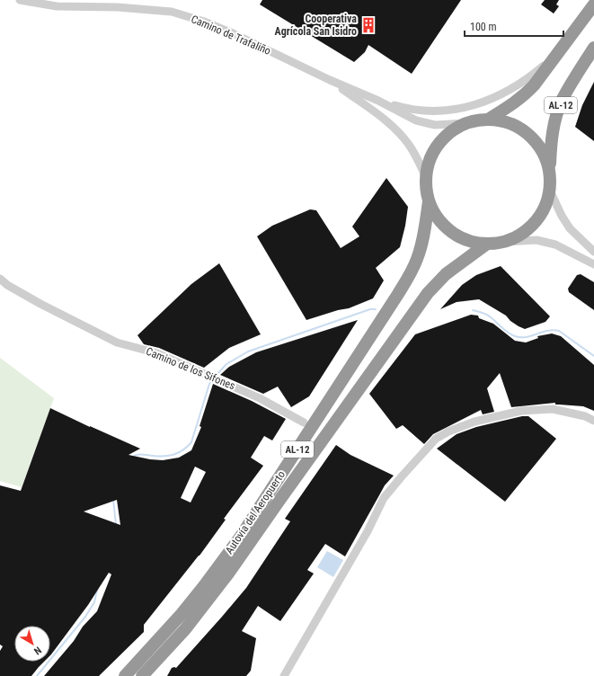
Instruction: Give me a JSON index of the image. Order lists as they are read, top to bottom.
{
  "streets": {
    "highway": ["AL-12", "Autovía del Aeropuerto"],
    "street": ["Camino de Trafaliño", "Camino de los Sifones"]
  },
  "crossings": [
    ["AL-12", "Autovía del Aeropuerto"]
  ],
  "places": {
    "building": ["Cooperativa Agrícola San Isidro"]
  },
  "scale_bar": "100 m",
  "north": "bottom right"
}
